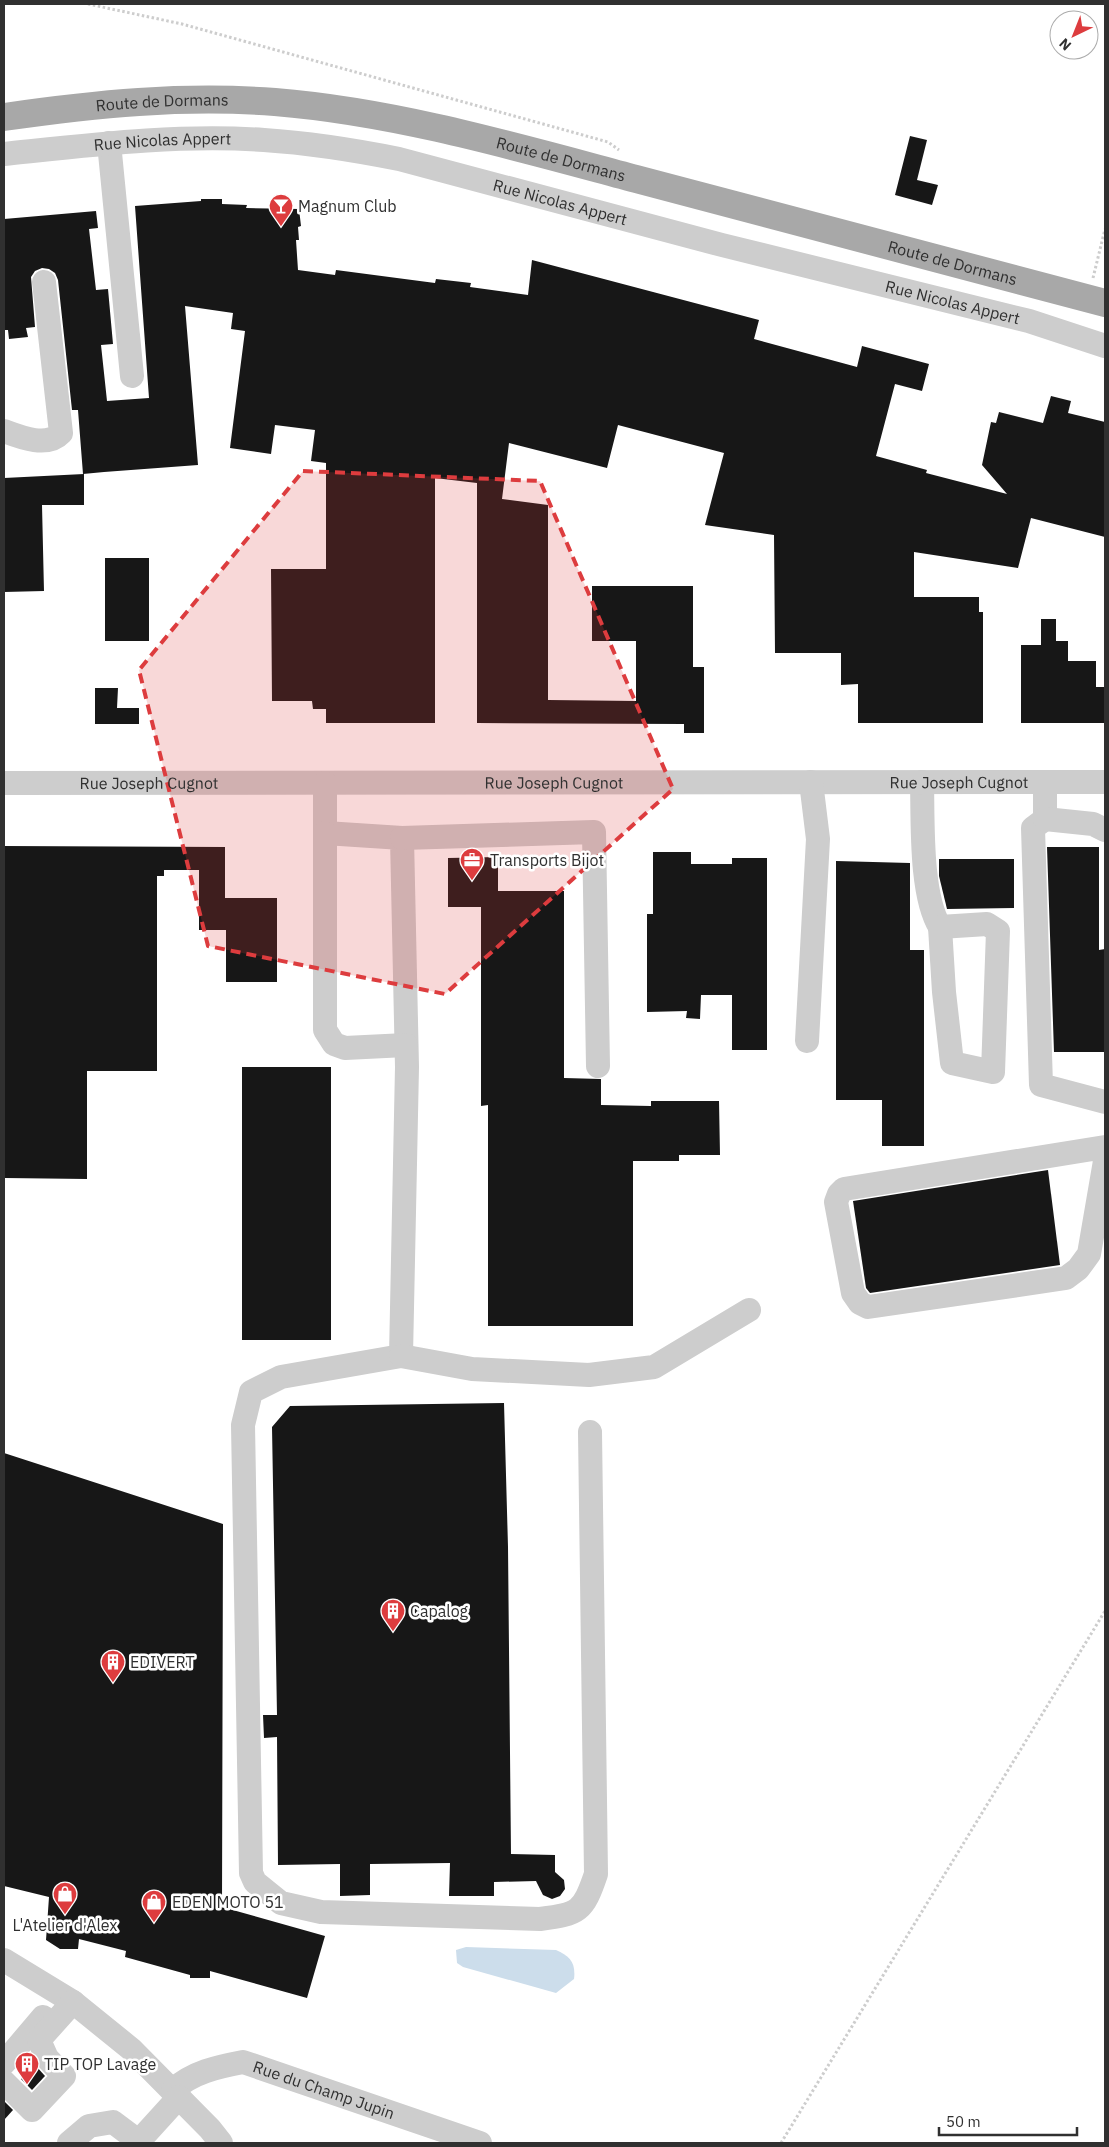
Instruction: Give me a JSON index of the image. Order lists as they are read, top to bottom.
{
  "streets": {
    "main road": ["Route de Dormans"],
    "street": ["Rue Nicolas Appert", "Rue Joseph Cugnot", "Rue du Champ Jupin"]
  },
  "places": {
    "bar": ["Magnum Club"],
    "office": ["Transports Bijot"],
    "building": ["Capalog", "EDIVERT", "TIP TOP Lavage"],
    "shop": ["L'Atelier d'Alex", "EDEN MOTO 51"]
  },
  "scale_bar": "50 m",
  "north": "bottom left"
}
